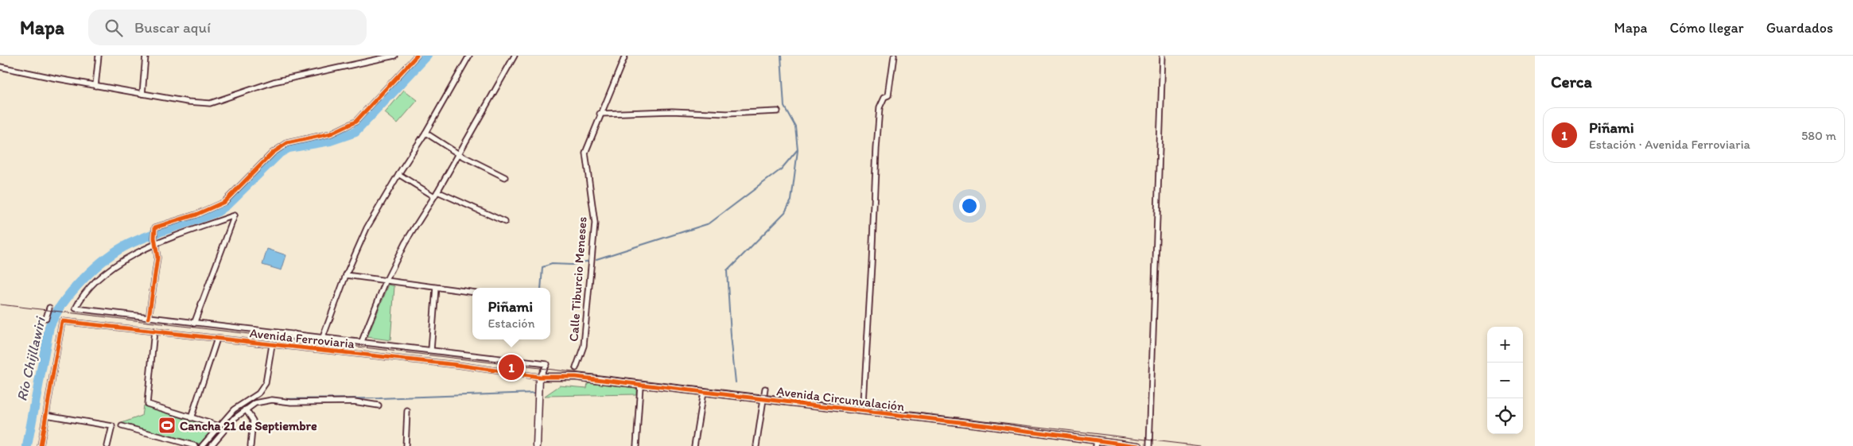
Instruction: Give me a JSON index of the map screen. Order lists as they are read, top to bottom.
{
  "streets": {
    "street": ["Calle Tiburcio Meneses", "Avenida Ferroviaria", "Avenida Circunvalación"]
  },
  "crossings": [
    ["Avenida Ferroviaria", "Avenida Circunvalación"]
  ],
  "water": ["Río Chijllawiri"],
  "places": {
    "sports": ["Cancha 21 de Septiembre"]
  },
  "page": {
    "header": "Mapa",
    "search": "Buscar aquí",
    "nav": ["Mapa", "Cómo llegar", "Guardados"],
    "heading": "Cerca",
    "list": [
      {
        "mark": "1",
        "name": "Piñami",
        "note": "Estación · Avenida Ferroviaria",
        "value": "580 m"
      }
    ],
    "popup": ["Piñami", "Estación"],
    "map_buttons": ["+", "−"],
    "pins": "1"
  }
}
